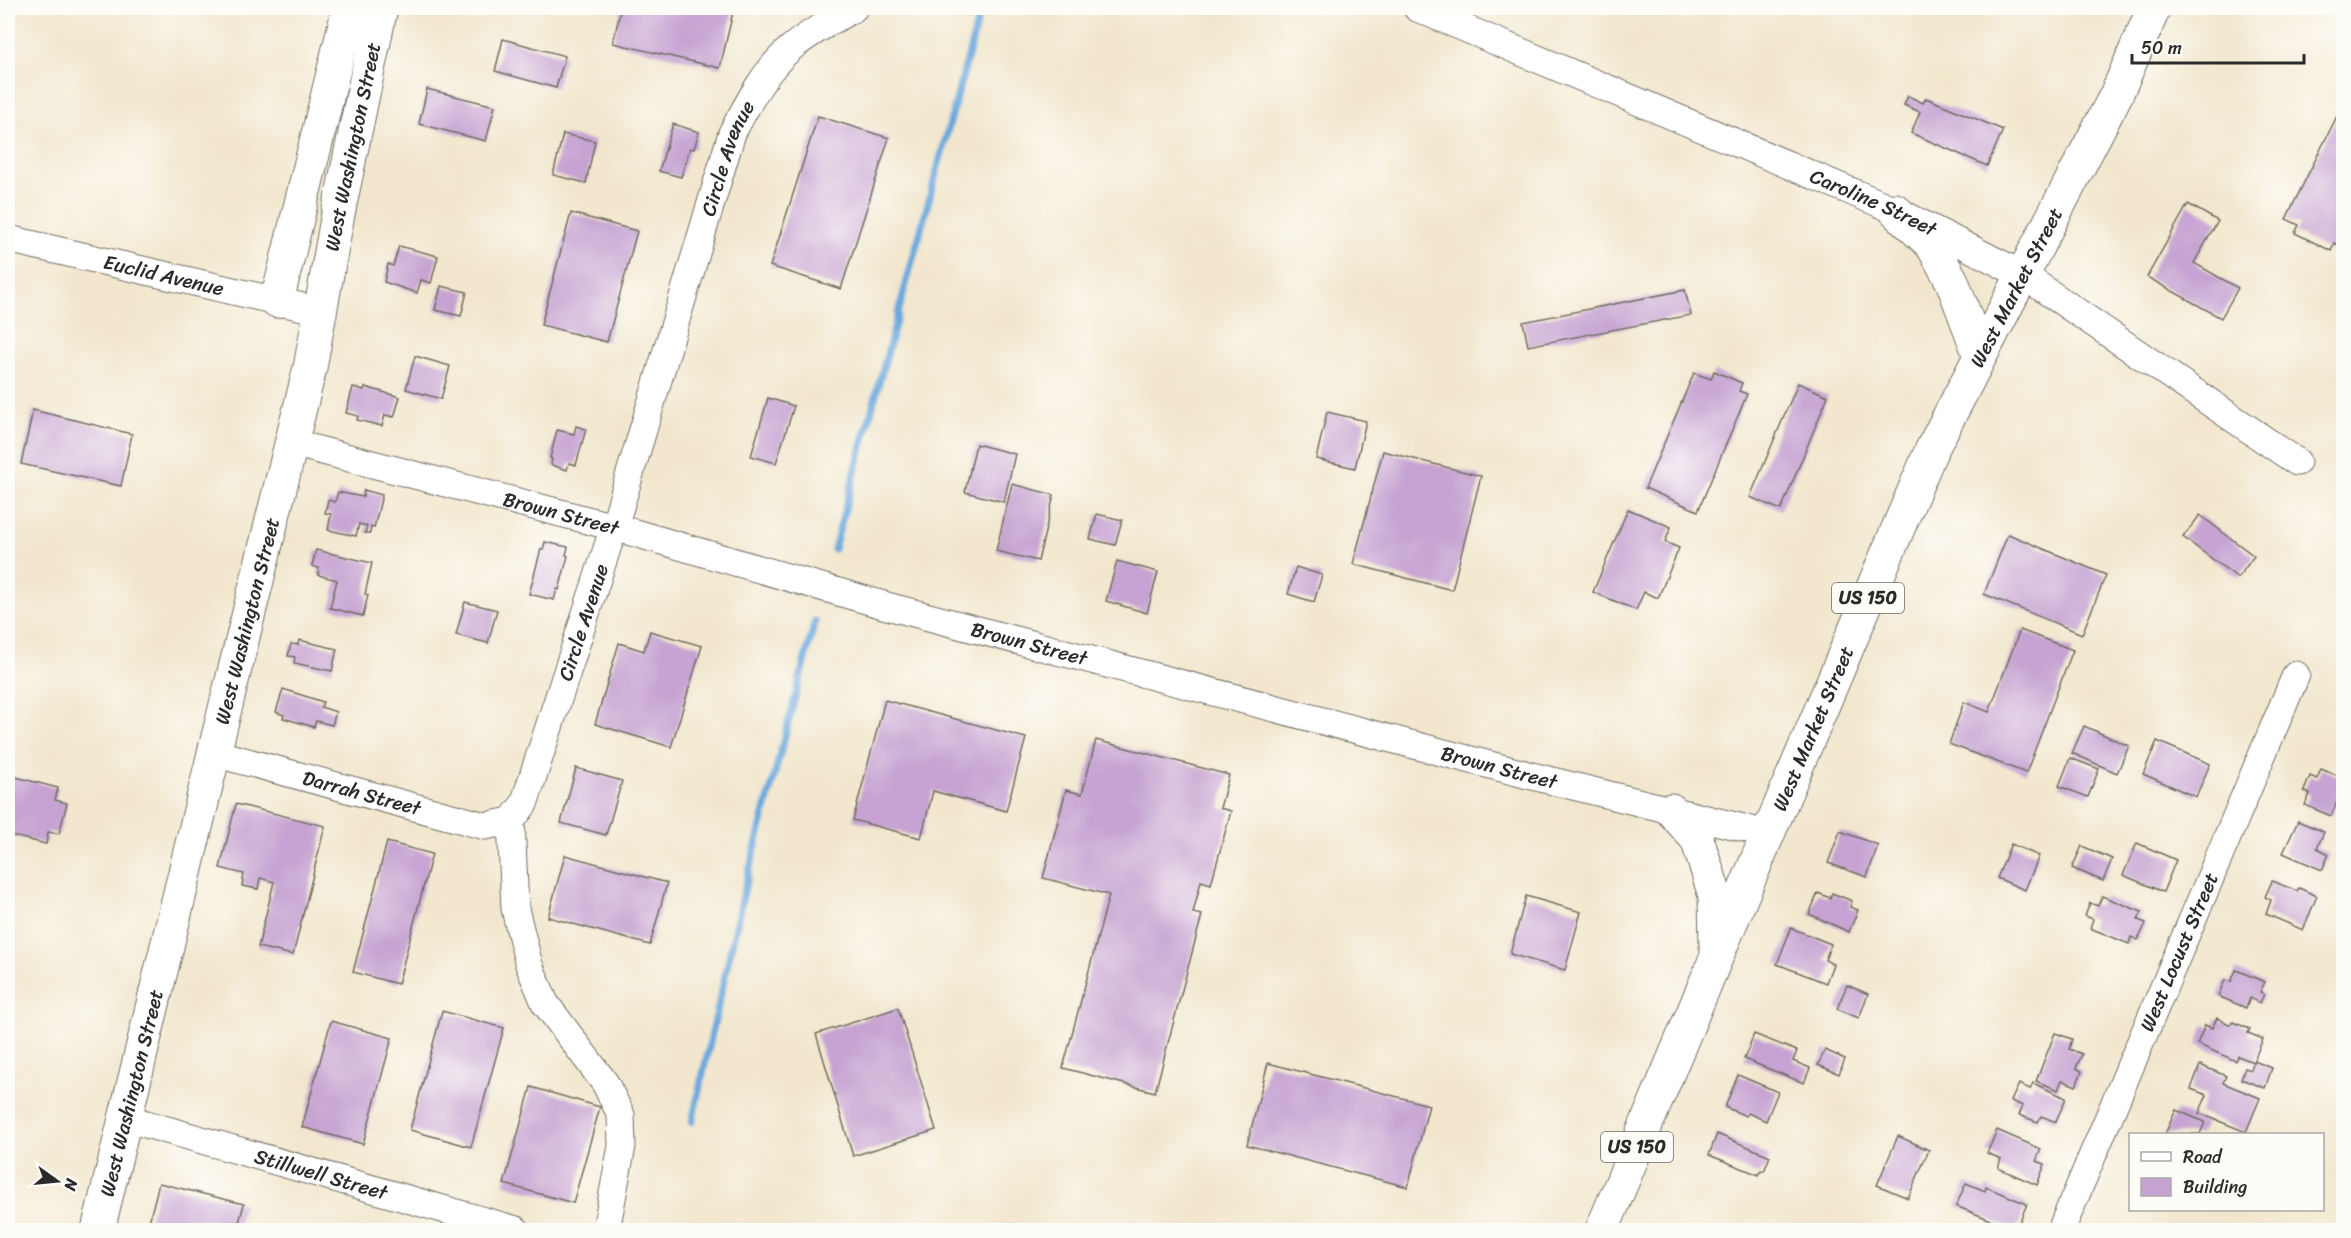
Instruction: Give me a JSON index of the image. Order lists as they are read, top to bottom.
{
  "streets": {
    "main road": ["West Washington Street", "West Market Street", "US 150"],
    "street": [
      "Circle Avenue",
      "Caroline Street",
      "Euclid Avenue",
      "Brown Street",
      "Darrah Street",
      "West Locust Street",
      "Stillwell Street"
    ]
  },
  "crossings": [
    ["West Washington Street", "Euclid Avenue"],
    ["West Washington Street", "Brown Street"],
    ["West Washington Street", "Darrah Street"],
    ["West Washington Street", "Stillwell Street"],
    ["Circle Avenue", "Brown Street"],
    ["Circle Avenue", "Darrah Street"],
    ["Caroline Street", "West Market Street"],
    ["West Market Street", "Brown Street"]
  ],
  "legend": ["Road", "Building"],
  "scale_bar": "50 m",
  "north": "right"
}
